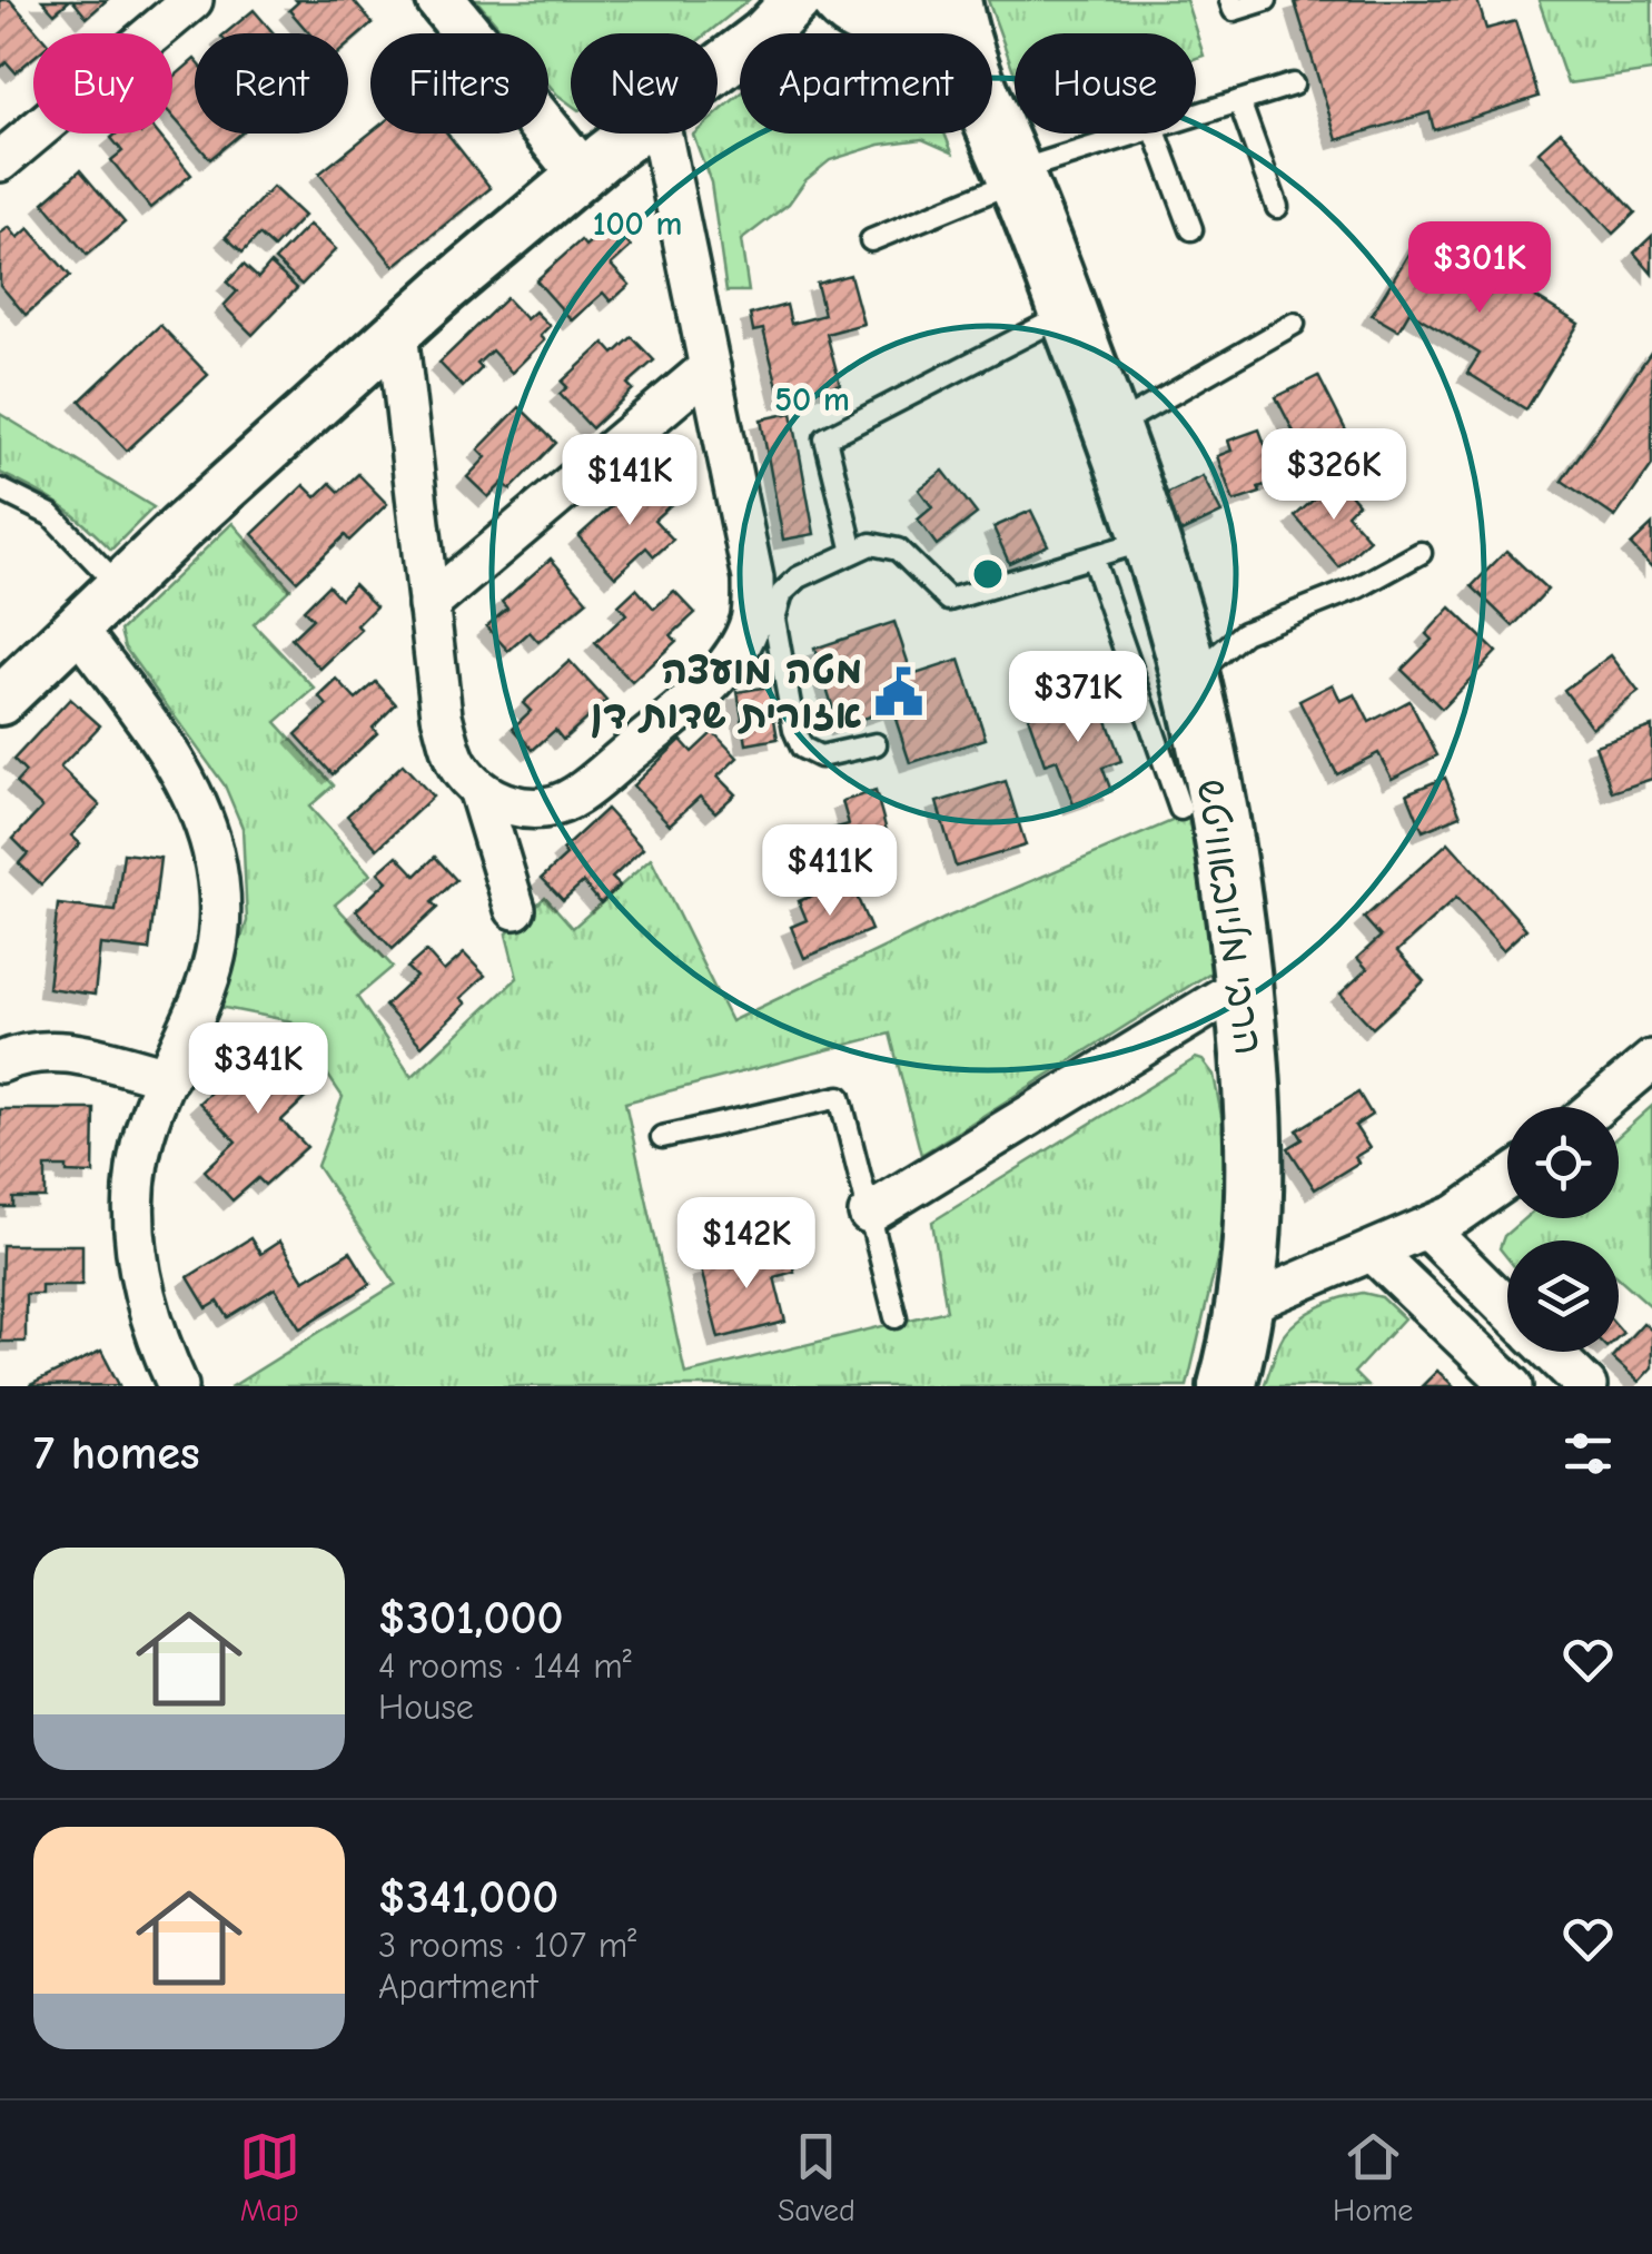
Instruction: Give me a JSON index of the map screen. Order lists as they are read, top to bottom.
{
  "streets": {
    "main road": ["הרבי מליובאוויטש"]
  },
  "places": {
    "public building": ["מטה מועצה אזורית שדות דן"]
  },
  "page": {
    "chip": [
      "Buy",
      "Rent",
      "Filters",
      "New",
      "Apartment",
      "House"
    ],
    "price": [
      "$301K",
      "$326K",
      "$141K",
      "$371K",
      "$411K",
      "$341K",
      "$142K"
    ],
    "heading": "7 homes",
    "list": [
      {
        "name": "$301,000",
        "note": "4 rooms · 144 m² · House"
      },
      {
        "name": "$341,000",
        "note": "3 rooms · 107 m² · Apartment"
      }
    ],
    "tabs": ["Map", "Saved", "Home"]
  },
  "rings": ["100 m", "50 m"]
}
